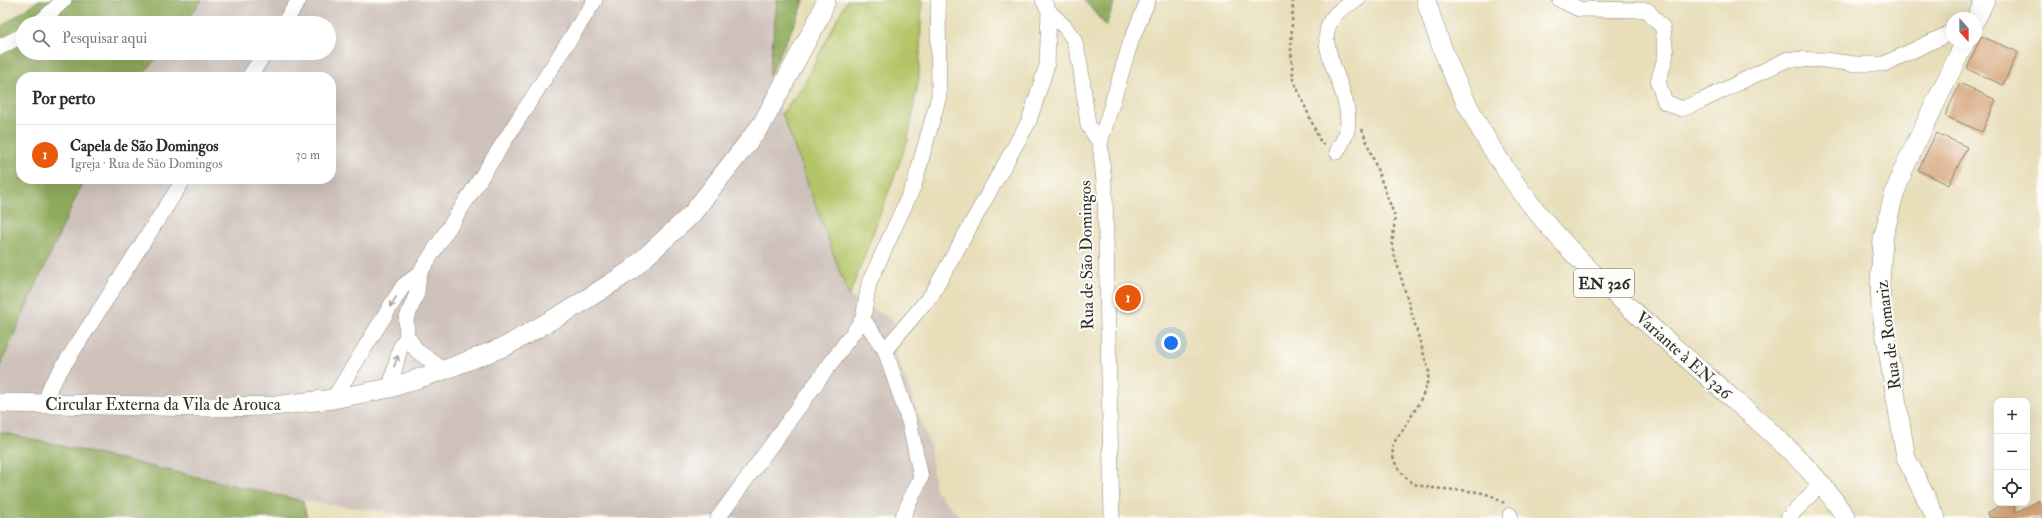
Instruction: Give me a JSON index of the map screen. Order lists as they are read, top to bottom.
{
  "streets": {
    "main road": [
      "EN 326",
      "Rua de Romariz",
      "Variante à EN326",
      "Circular Externa da Vila de Arouca"
    ],
    "street": ["Rua de São Domingos"]
  },
  "north": "bottom",
  "page": {
    "search": "Pesquisar aqui",
    "heading": "Por perto",
    "list": [
      {
        "mark": "1",
        "name": "Capela de São Domingos",
        "note": "Igreja · Rua de São Domingos",
        "value": "30 m"
      }
    ],
    "pins": "1",
    "map_buttons": ["+", "−"]
  }
}
